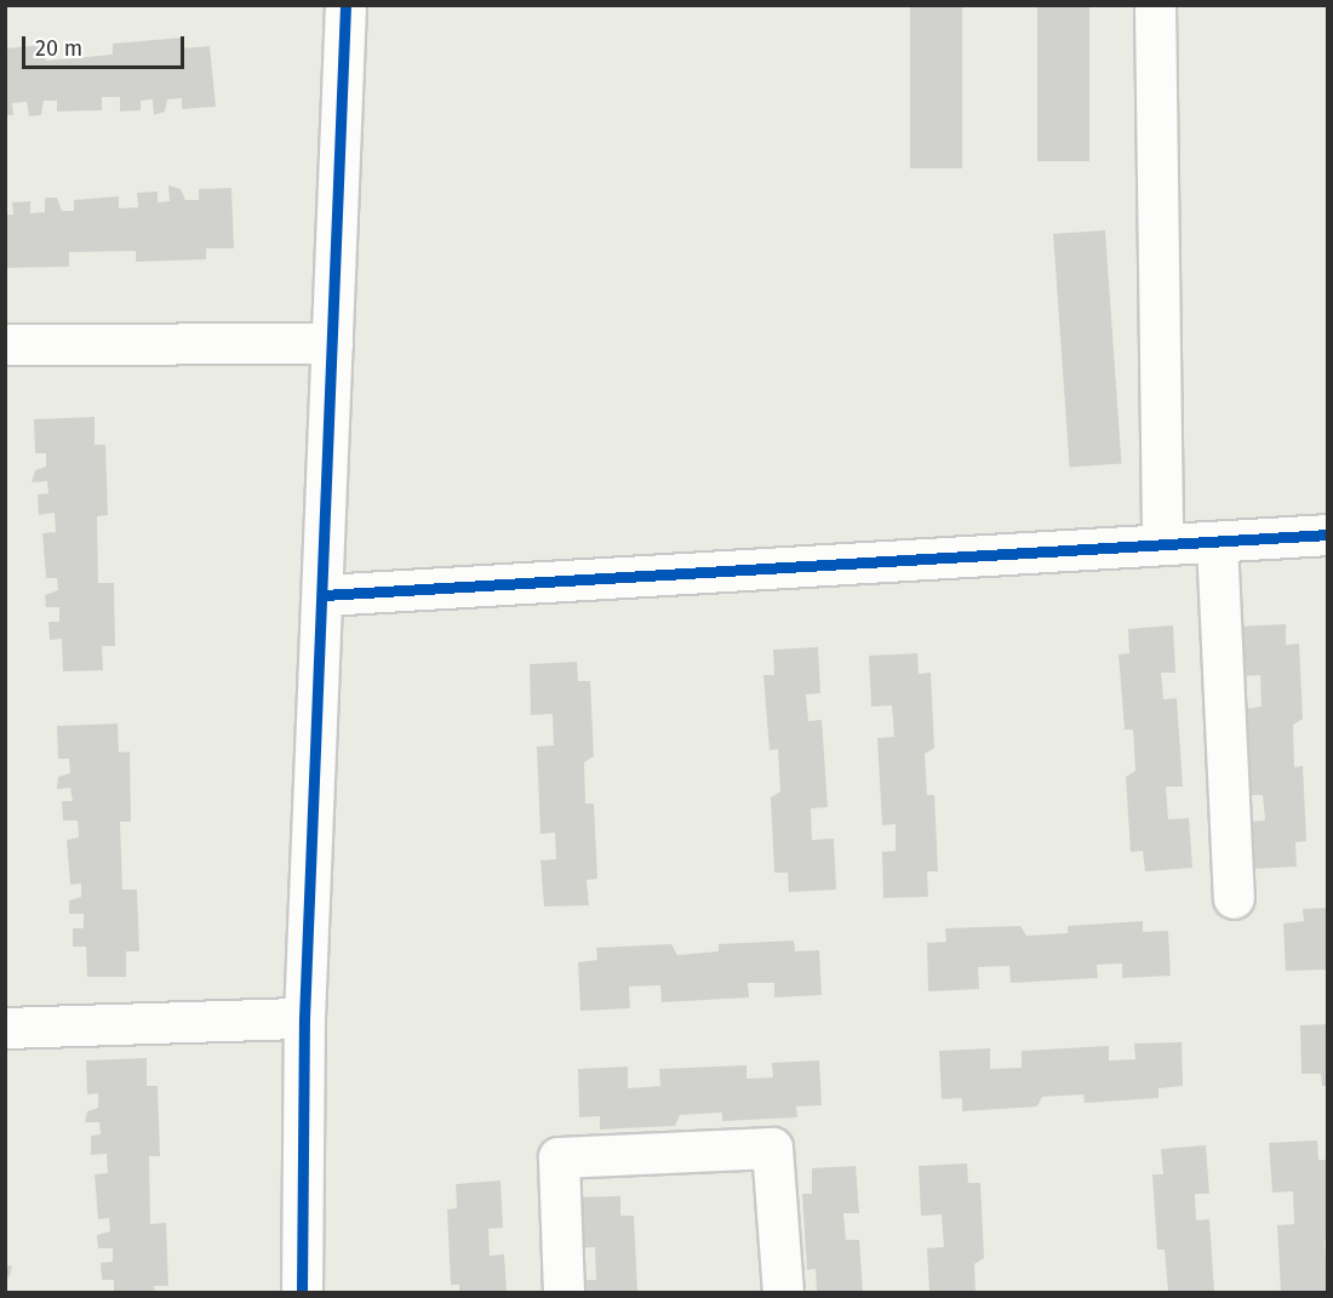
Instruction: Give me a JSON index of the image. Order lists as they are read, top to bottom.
{
  "scale_bar": "20 m"
}
